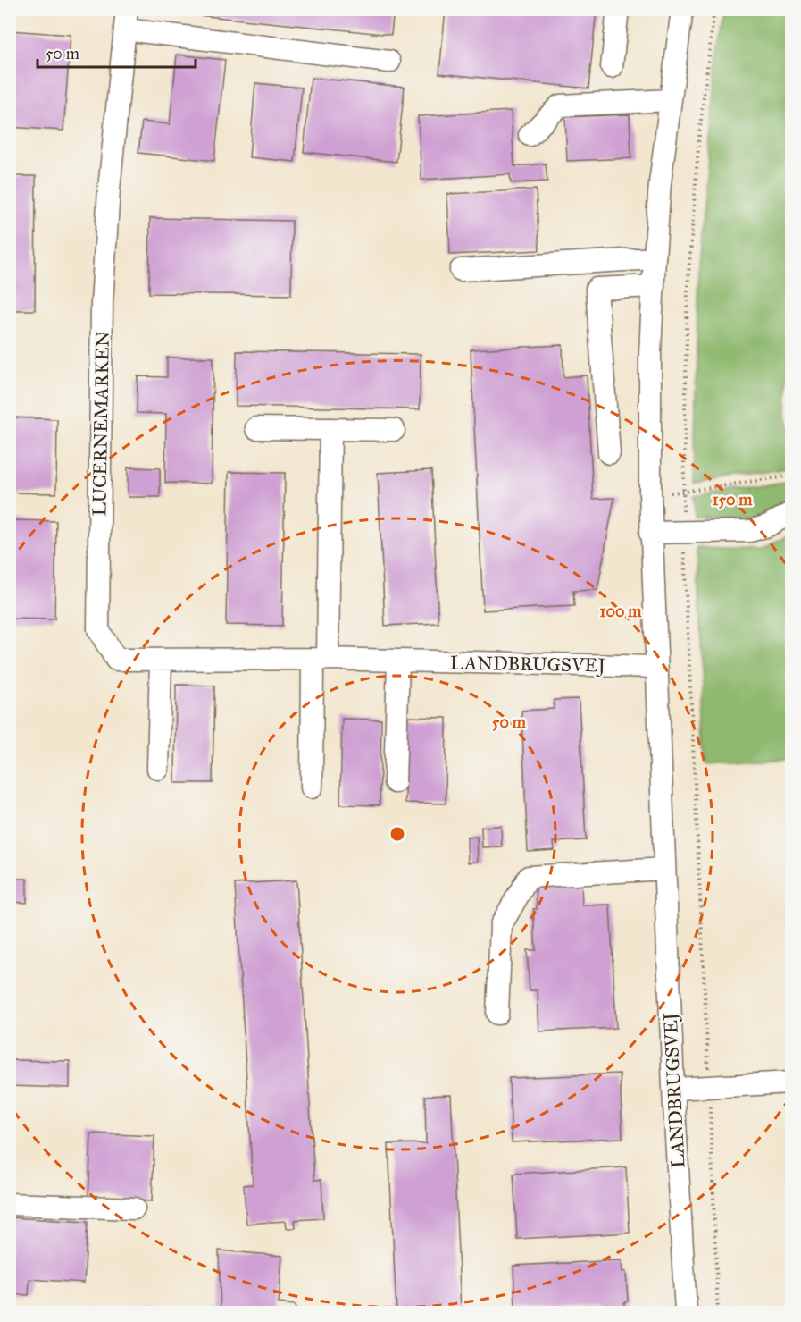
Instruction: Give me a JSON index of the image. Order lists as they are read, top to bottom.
{
  "streets": {
    "street": ["LUCERNEMARKEN", "LANDBRUGSVEJ"]
  },
  "crossings": [
    ["LUCERNEMARKEN", "LANDBRUGSVEJ"]
  ],
  "scale_bar": "50 m",
  "rings": ["150 m", "100 m", "50 m"]
}
